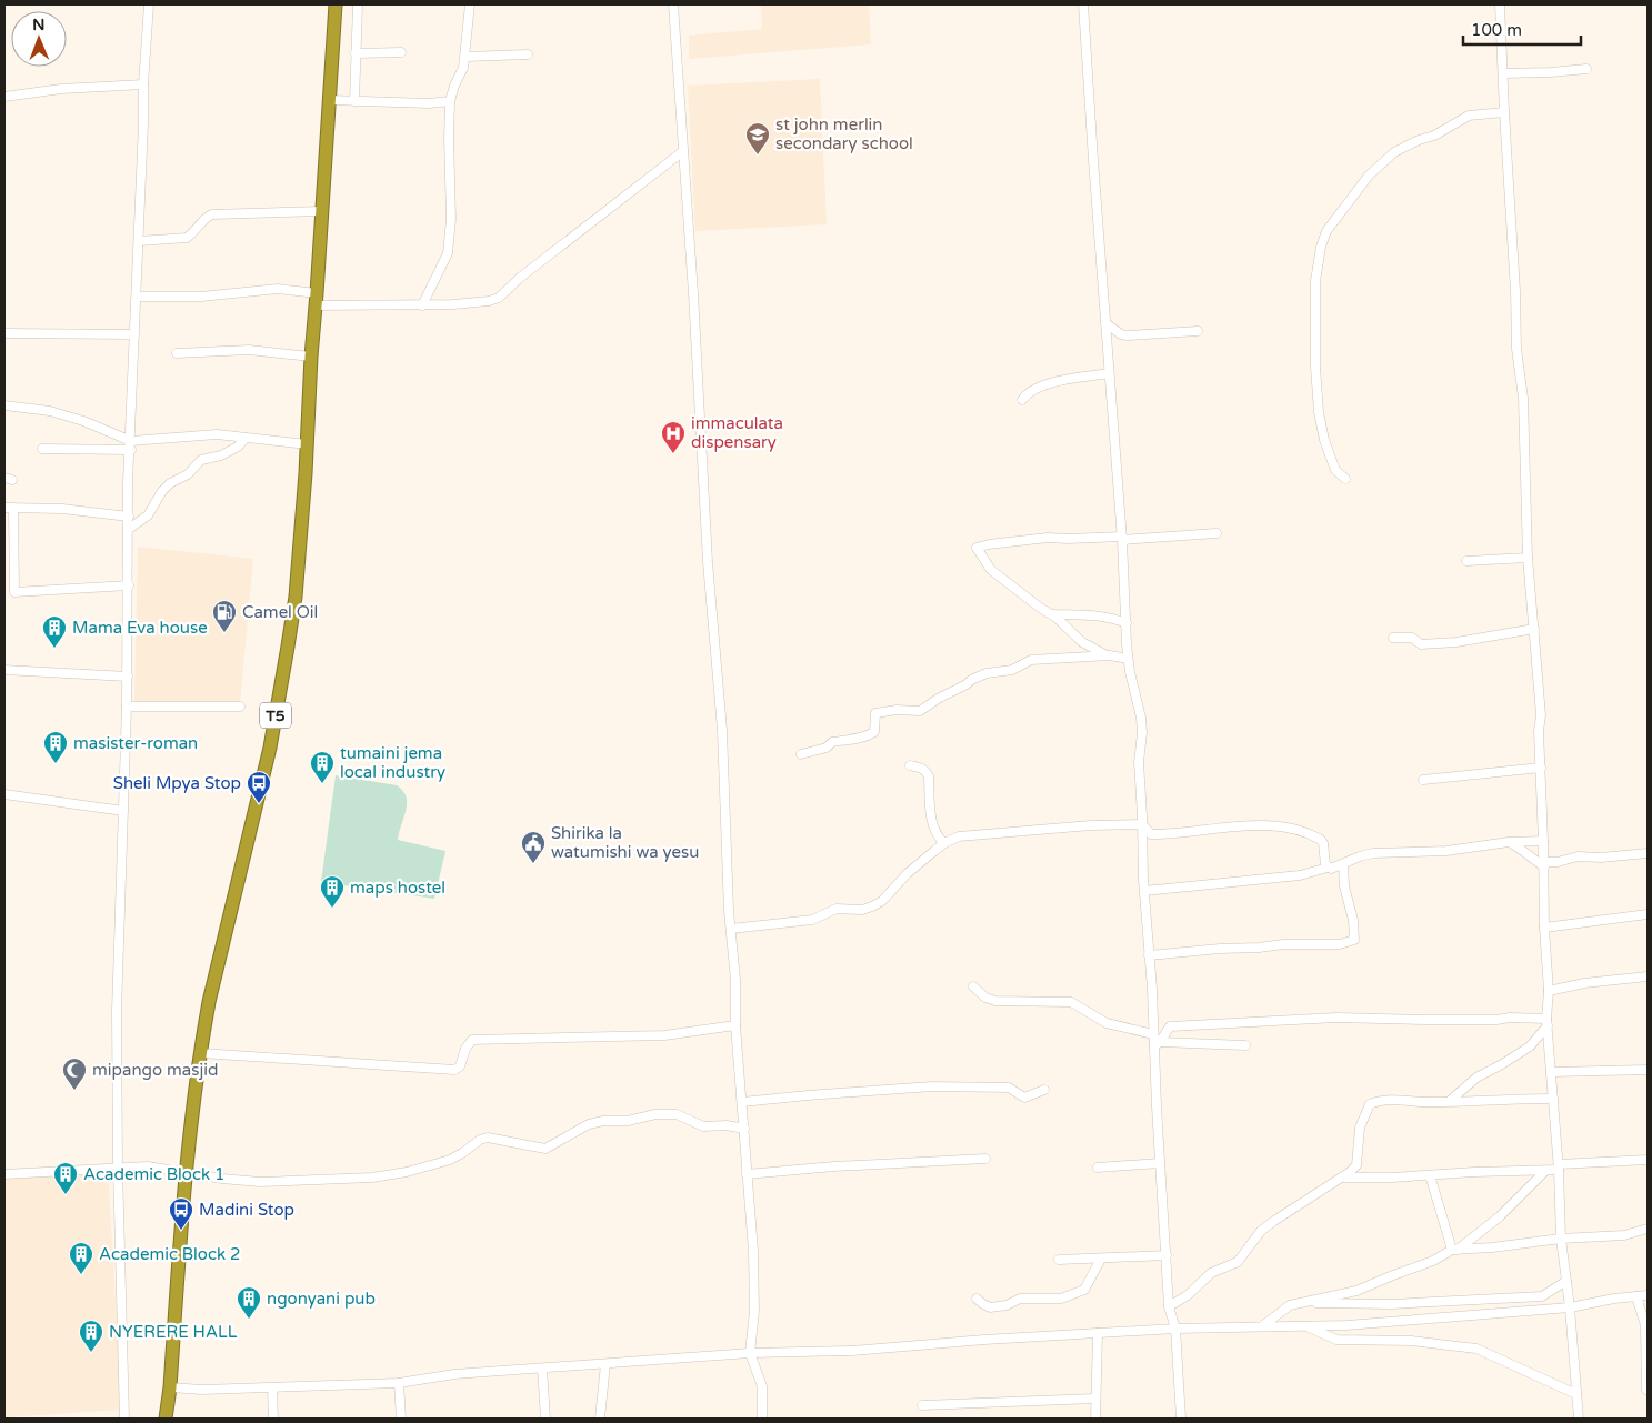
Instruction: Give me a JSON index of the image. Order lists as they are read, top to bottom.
{
  "streets": {
    "highway": ["T5"]
  },
  "places": {
    "school or university": ["st john merlin secondary school"],
    "hospital": ["immaculata dispensary"],
    "fuel station": ["Camel Oil"],
    "building": [
      "Mama Eva house",
      "masister-roman",
      "tumaini jema local industry",
      "maps hostel",
      "Academic Block 1",
      "Academic Block 2",
      "ngonyani pub",
      "NYERERE HALL"
    ],
    "bus stop": ["Sheli Mpya Stop", "Madini Stop"],
    "public building": ["Shirika la watumishi wa yesu"],
    "mosque": ["mipango masjid"]
  },
  "scale_bar": "100 m",
  "north": "top"
}
